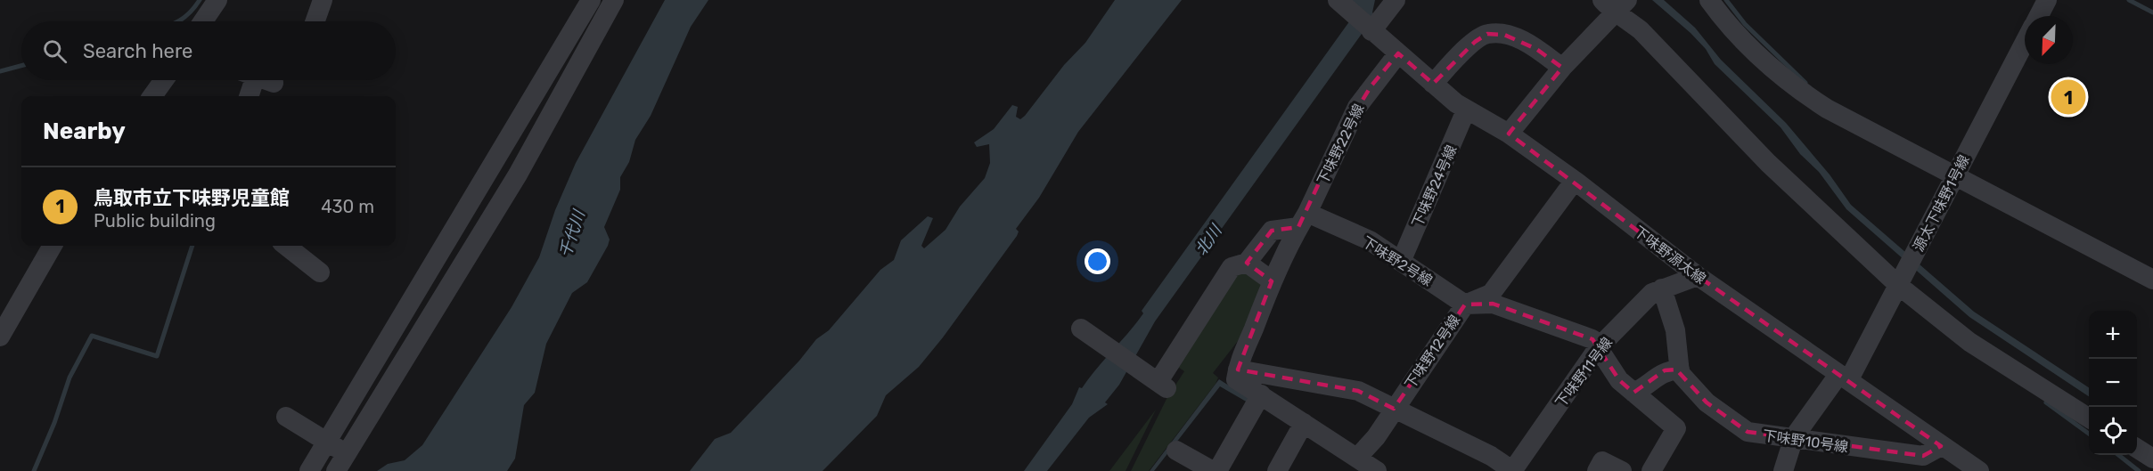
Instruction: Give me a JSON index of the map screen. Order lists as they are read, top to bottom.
{
  "streets": {
    "street": [
      "下味野22号線",
      "下味野24号線",
      "源太下味野1号線",
      "下味野源太線",
      "下味野2号線",
      "下味野12号線",
      "下味野11号線",
      "下味野10号線"
    ]
  },
  "crossings": [
    ["下味野22号線", "下味野源太線"],
    ["下味野22号線", "下味野2号線"],
    ["下味野24号線", "下味野源太線"],
    ["下味野24号線", "下味野2号線"],
    ["源太下味野1号線", "下味野源太線"],
    ["源太下味野1号線", "下味野10号線"],
    ["下味野源太線", "下味野12号線"],
    ["下味野源太線", "下味野11号線"],
    ["下味野源太線", "下味野10号線"],
    ["下味野2号線", "下味野12号線"]
  ],
  "water": ["千代川", "北川"],
  "north": "bottom left",
  "page": {
    "search": "Search here",
    "pins": "1",
    "heading": "Nearby",
    "list": [
      {
        "mark": "1",
        "name": "鳥取市立下味野児童館",
        "note": "Public building",
        "value": "430 m"
      }
    ],
    "map_buttons": ["+", "−"]
  }
}
